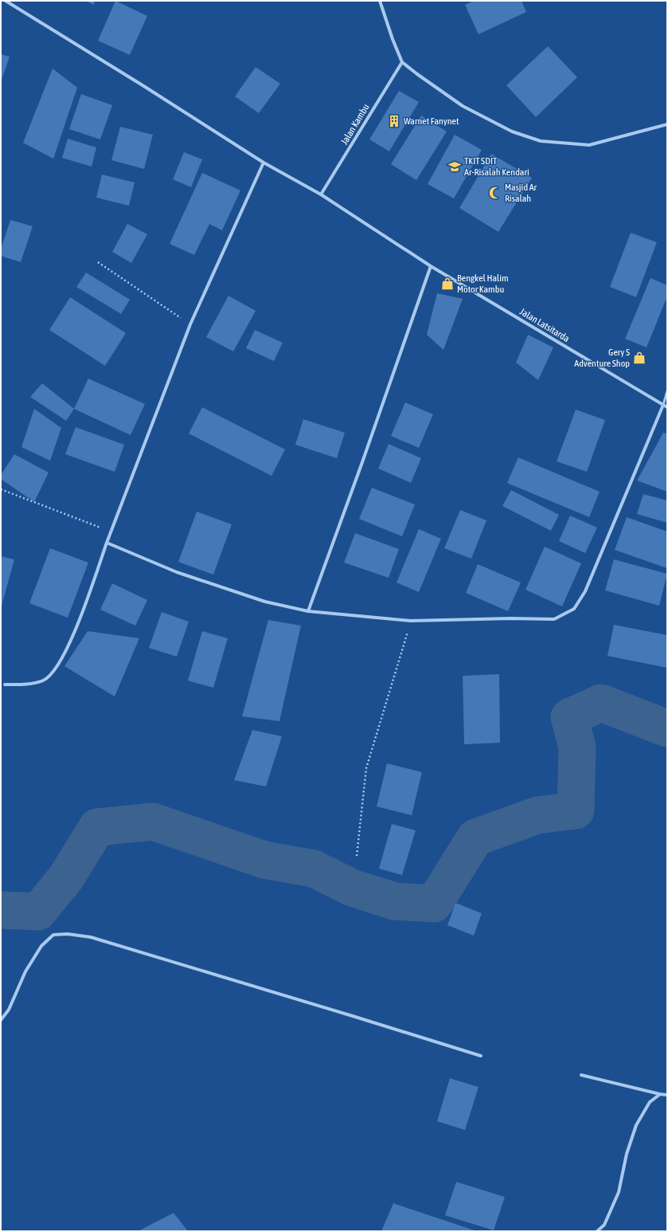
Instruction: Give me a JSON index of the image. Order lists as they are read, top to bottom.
{
  "streets": {
    "street": ["Jalan Kambu", "Jalan Latsitarda"]
  },
  "crossings": [
    ["Jalan Kambu", "Jalan Latsitarda"]
  ],
  "places": {
    "building": ["Warnet Fanynet"],
    "school or university": ["TKIT SDIT Ar-Risalah Kendari"],
    "mosque": ["Masjid Ar Risalah"],
    "shop": ["Bengkel Halim Motor Kambu", "Gery S Adventure Shop"]
  }
}
